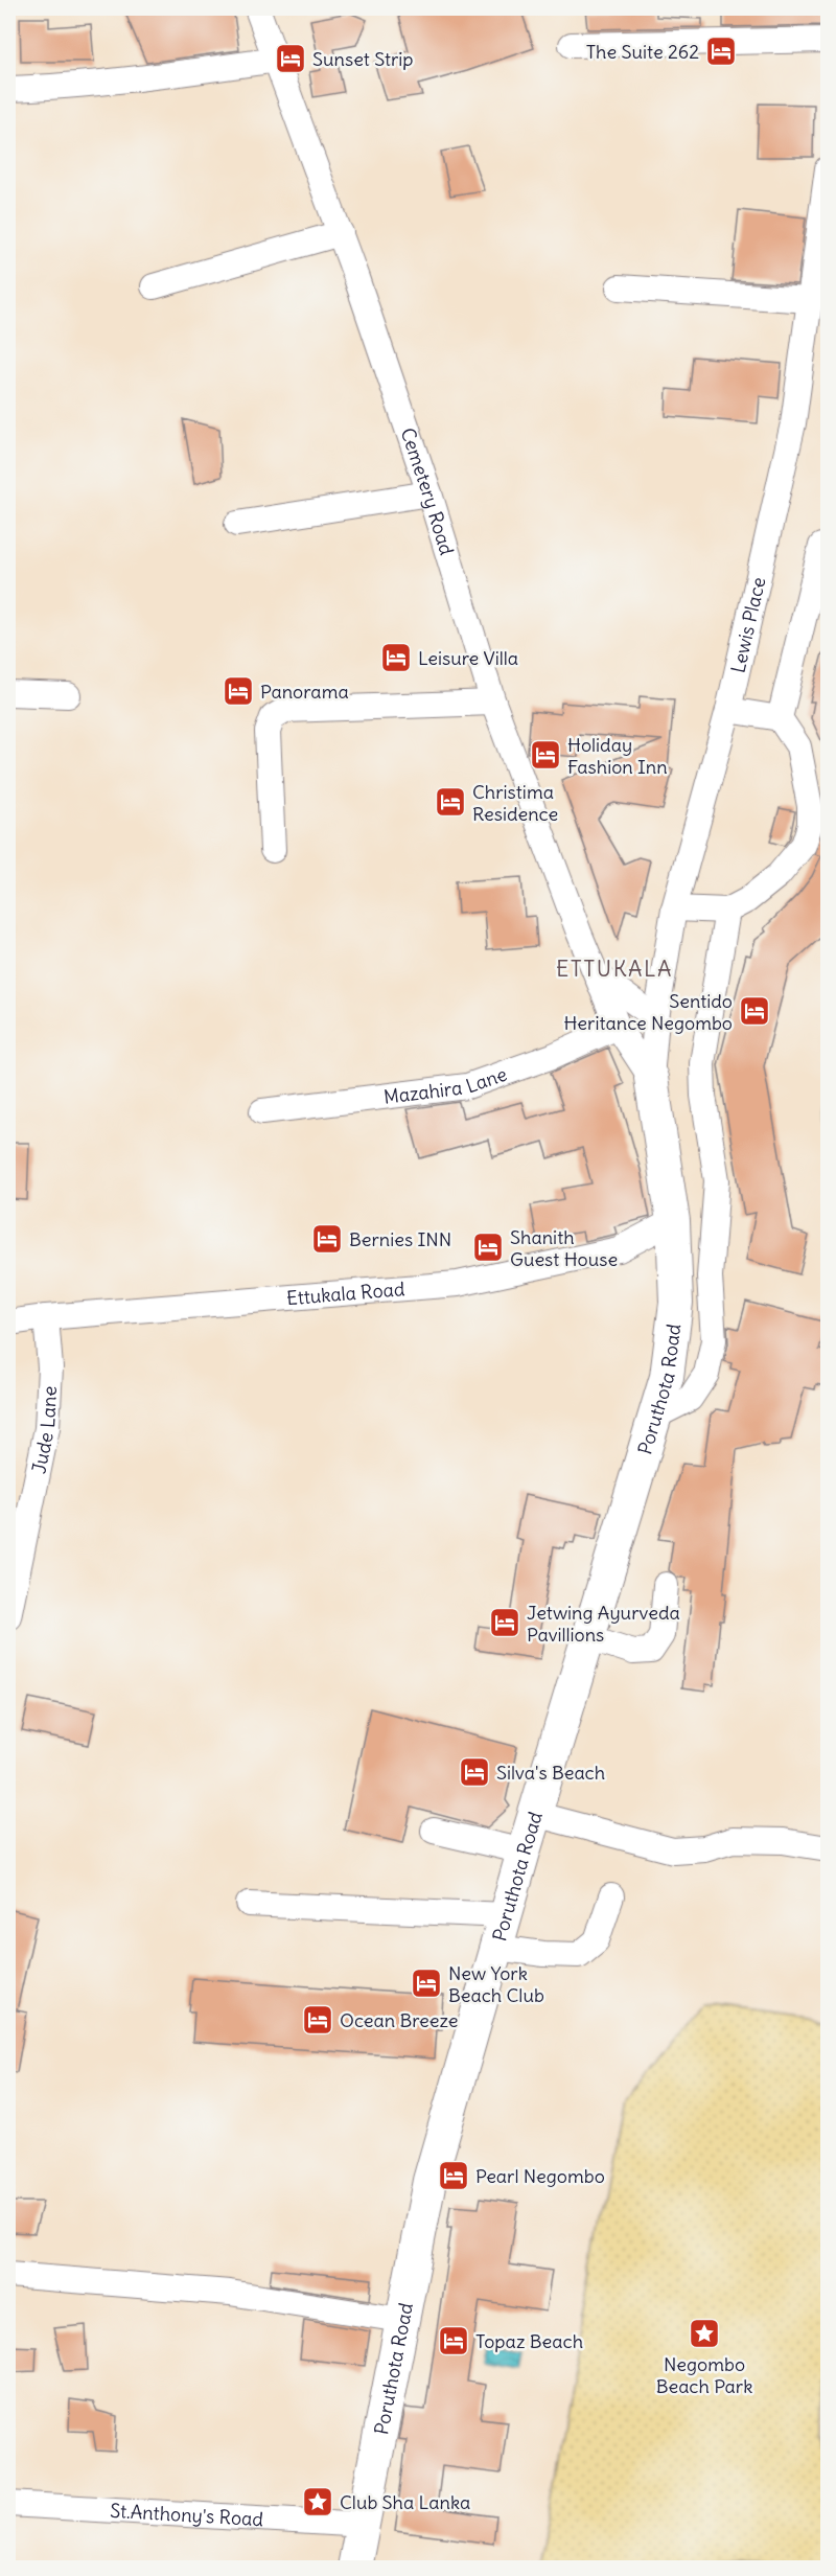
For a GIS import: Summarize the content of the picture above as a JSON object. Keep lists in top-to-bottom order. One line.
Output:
{"streets":{"main road":["Poruthota Road"],"street":["Cemetery Road","Lewis Place","Mazahira Lane","Ettukala Road","Jude Lane","St.Anthony's Road"]},"crossings":[["Cemetery Road","Lewis Place"],["Cemetery Road","Mazahira Lane"],["Cemetery Road","Poruthota Road"],["Lewis Place","Poruthota Road"],["Ettukala Road","Poruthota Road"],["Ettukala Road","Jude Lane"],["Poruthota Road","St.Anthony's Road"]],"districts":["ETTUKALA"],"places":{"hotel":["The Suite 262","Sunset Strip","Leisure Villa","Panorama","Holiday Fashion Inn","Christima Residence","Sentido Heritance Negombo","Bernies INN","Shanith Guest House","Jetwing Ayurveda Pavillions","Silva's Beach","New York Beach Club","Ocean Breeze","Pearl Negombo","Topaz Beach"],"place":["Negombo Beach Park","Club Sha Lanka"]}}
